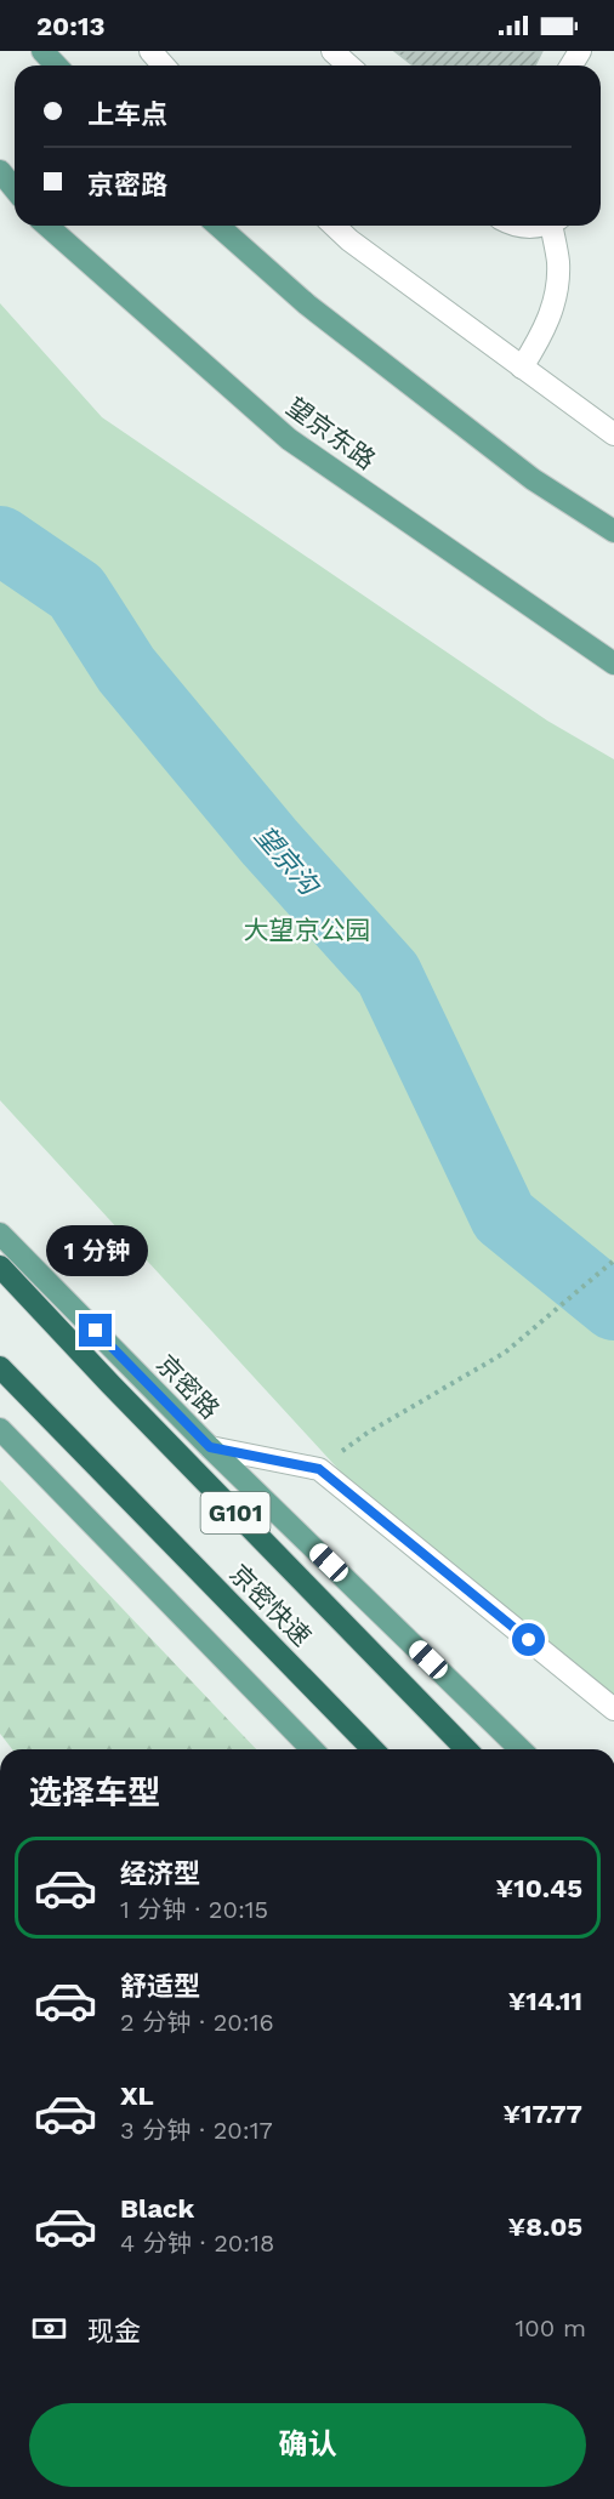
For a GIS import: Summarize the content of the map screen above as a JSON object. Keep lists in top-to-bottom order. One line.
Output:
{"streets":{"highway":["G101","京密快速"],"main road":["望京东路","京密路"]},"water":["望京沟"],"parks":["大望京公园"],"page":{"status":"20:13","banner":["上车点","京密路"],"bubble":"1 分钟","heading":"选择车型","list":[{"name":"经济型","note":"1 分钟 · 20:15","value":"¥10.45"},{"name":"舒适型","note":"2 分钟 · 20:16","value":"¥14.11"},{"name":"XL","note":"3 分钟 · 20:17","value":"¥17.77"},{"name":"Black","note":"4 分钟 · 20:18","value":"¥8.05"}],"pay":["现金","100 m"],"buttons":"确认"}}
